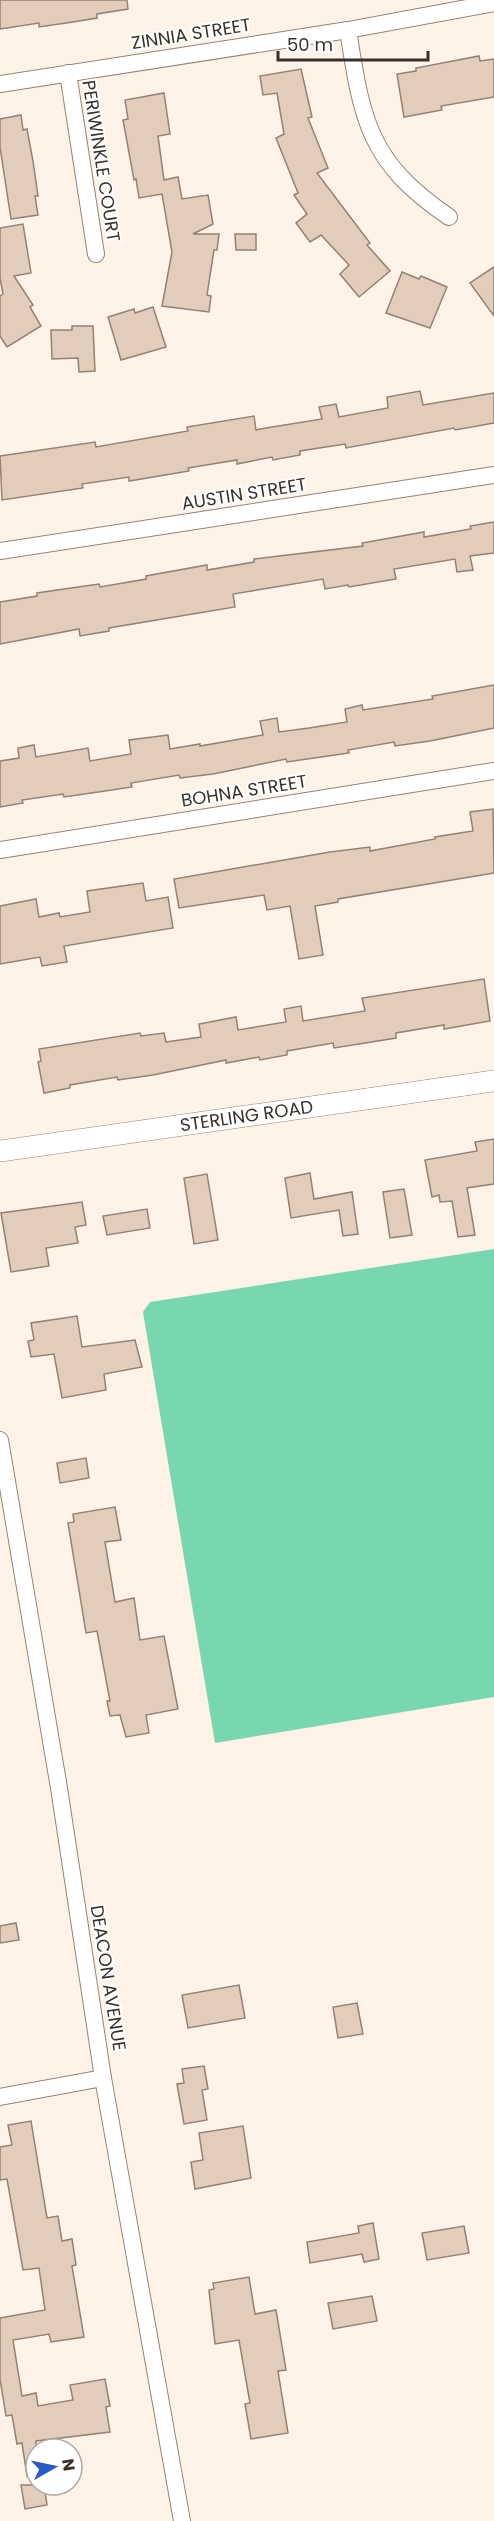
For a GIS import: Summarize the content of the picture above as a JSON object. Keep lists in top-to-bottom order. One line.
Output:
{"streets":{"street":["ZINNIA STREET","PERIWINKLE COURT","AUSTIN STREET","BOHNA STREET","STERLING ROAD","DEACON AVENUE"]},"crossings":[["ZINNIA STREET","PERIWINKLE COURT"]],"scale_bar":"50 m","north":"right"}
